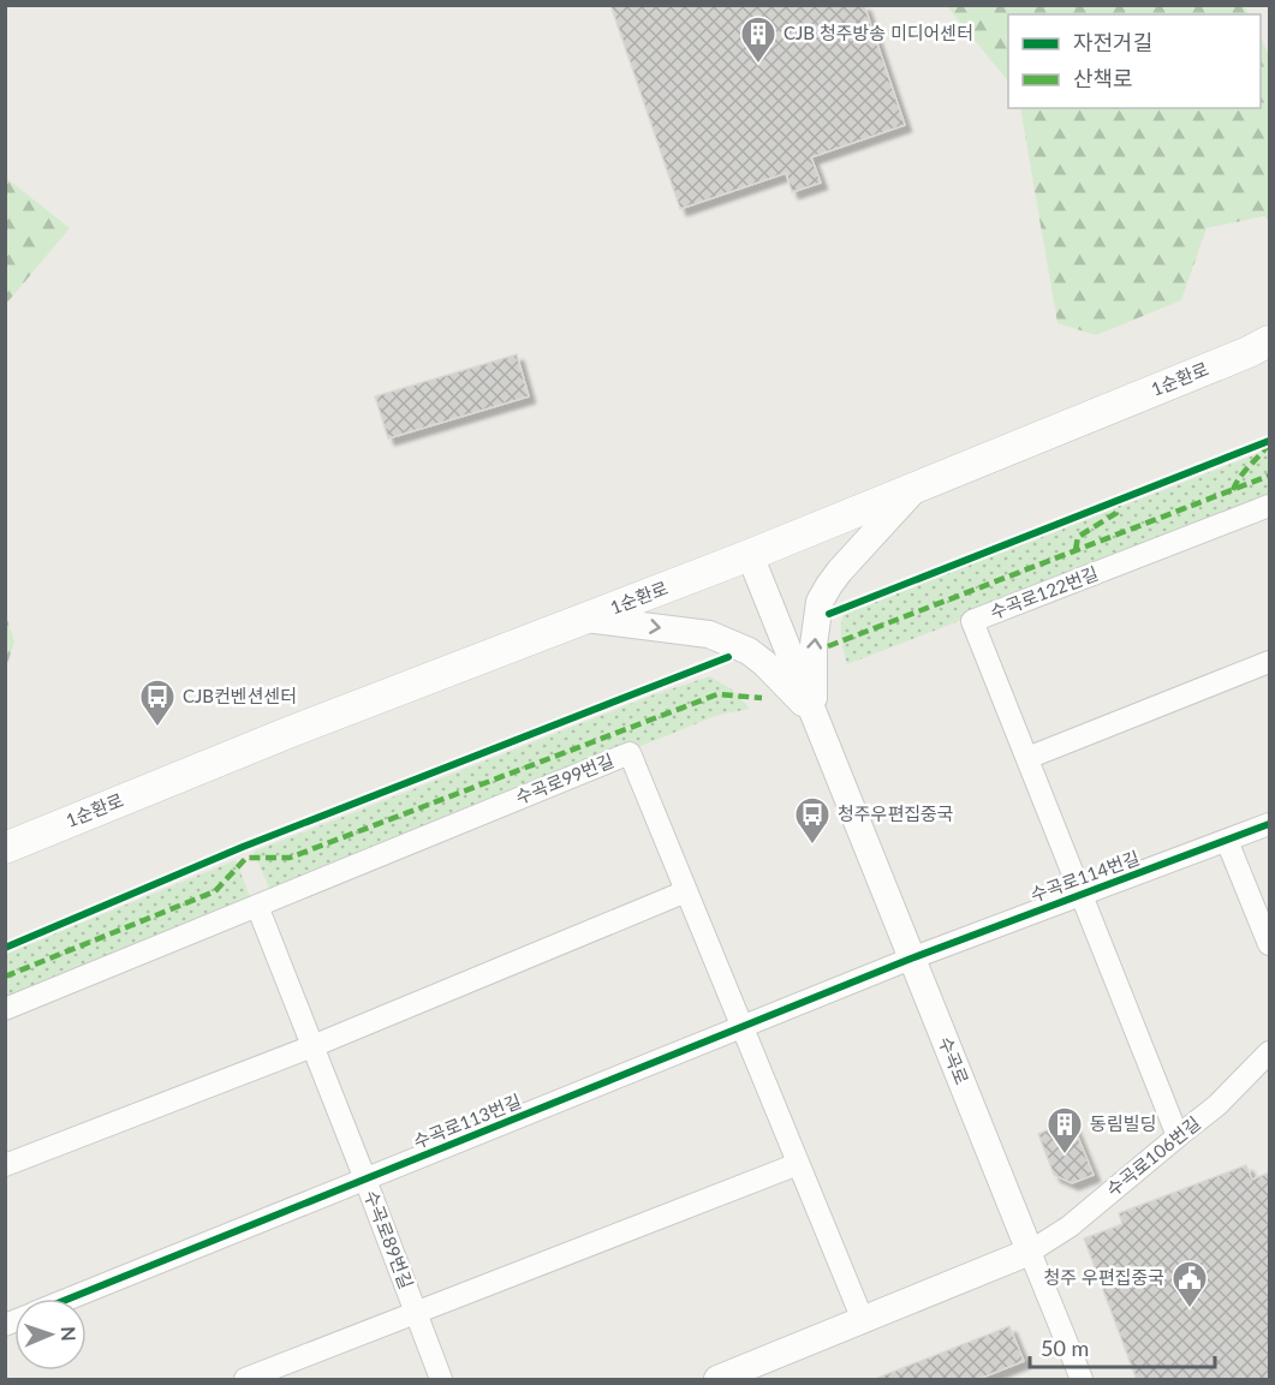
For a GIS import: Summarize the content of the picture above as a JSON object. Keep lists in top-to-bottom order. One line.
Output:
{"streets":{"main road":["1순환로"],"street":["수곡로122번길","수곡로99번길","수곡로114번길","수곡로","수곡로113번길","수곡로106번길","수곡로89번길"]},"crossings":[["1순환로","수곡로"],["수곡로122번길","수곡로114번길"],["수곡로99번길","수곡로113번길"],["수곡로99번길","수곡로89번길"],["수곡로114번길","수곡로"],["수곡로114번길","수곡로113번길"],["수곡로114번길","수곡로106번길"],["수곡로","수곡로113번길"],["수곡로","수곡로106번길"],["수곡로113번길","수곡로89번길"]],"places":{"building":["CJB 청주방송 미디어센터","동림빌딩"],"bus stop":["CJB컨벤션센터","청주우편집중국"],"public building":["청주 우편집중국"]},"legend":["자전거길","산책로"],"scale_bar":"50 m","north":"right"}
